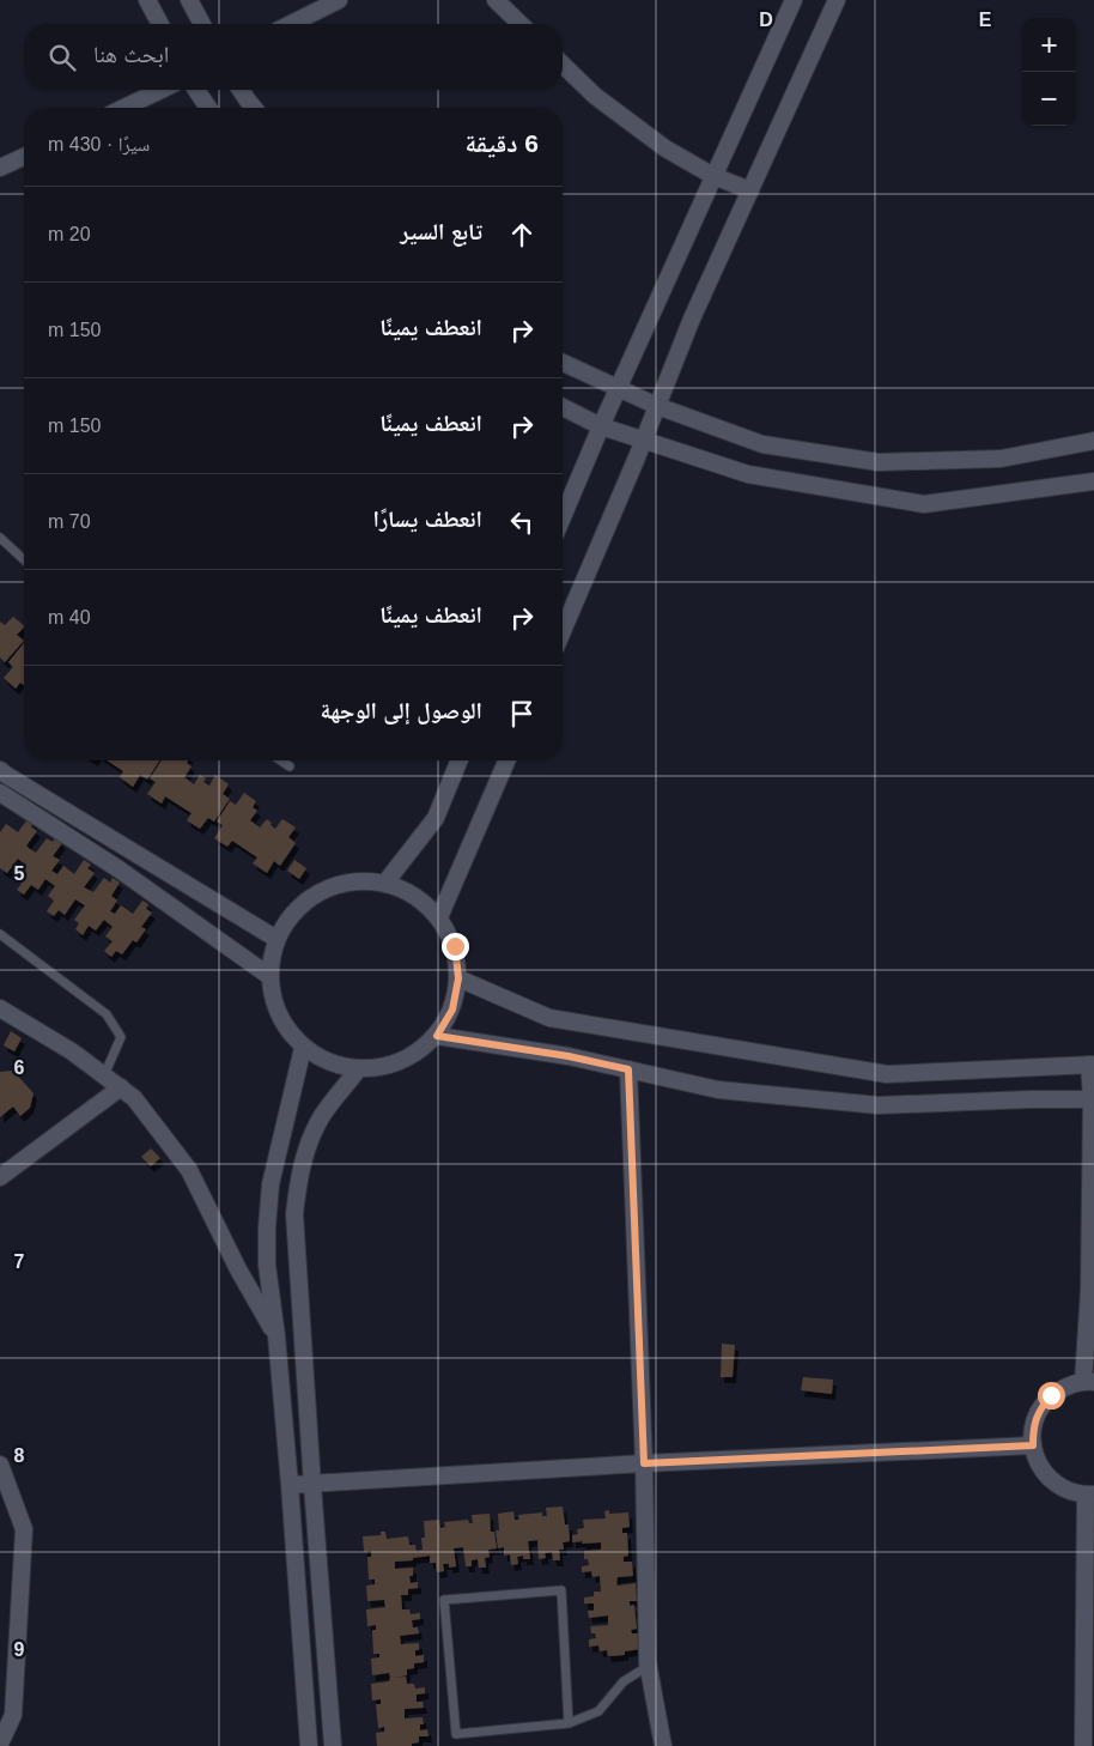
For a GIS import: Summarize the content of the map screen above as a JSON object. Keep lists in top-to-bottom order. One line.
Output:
{"page":{"map_buttons":["+","−"],"search":"ابحث هنا","heading":["6 دقيقة","سيرًا · 430 m"],"list":[["تابع السير","20 m"],["انعطف يمينًا","150 m"],["انعطف يمينًا","150 m"],["انعطف يسارًا","70 m"],["انعطف يمينًا","40 m"],"الوصول إلى الوجهة"]},"grid":{"columns":["D","E"],"rows":["5","6","7","8","9"]}}
